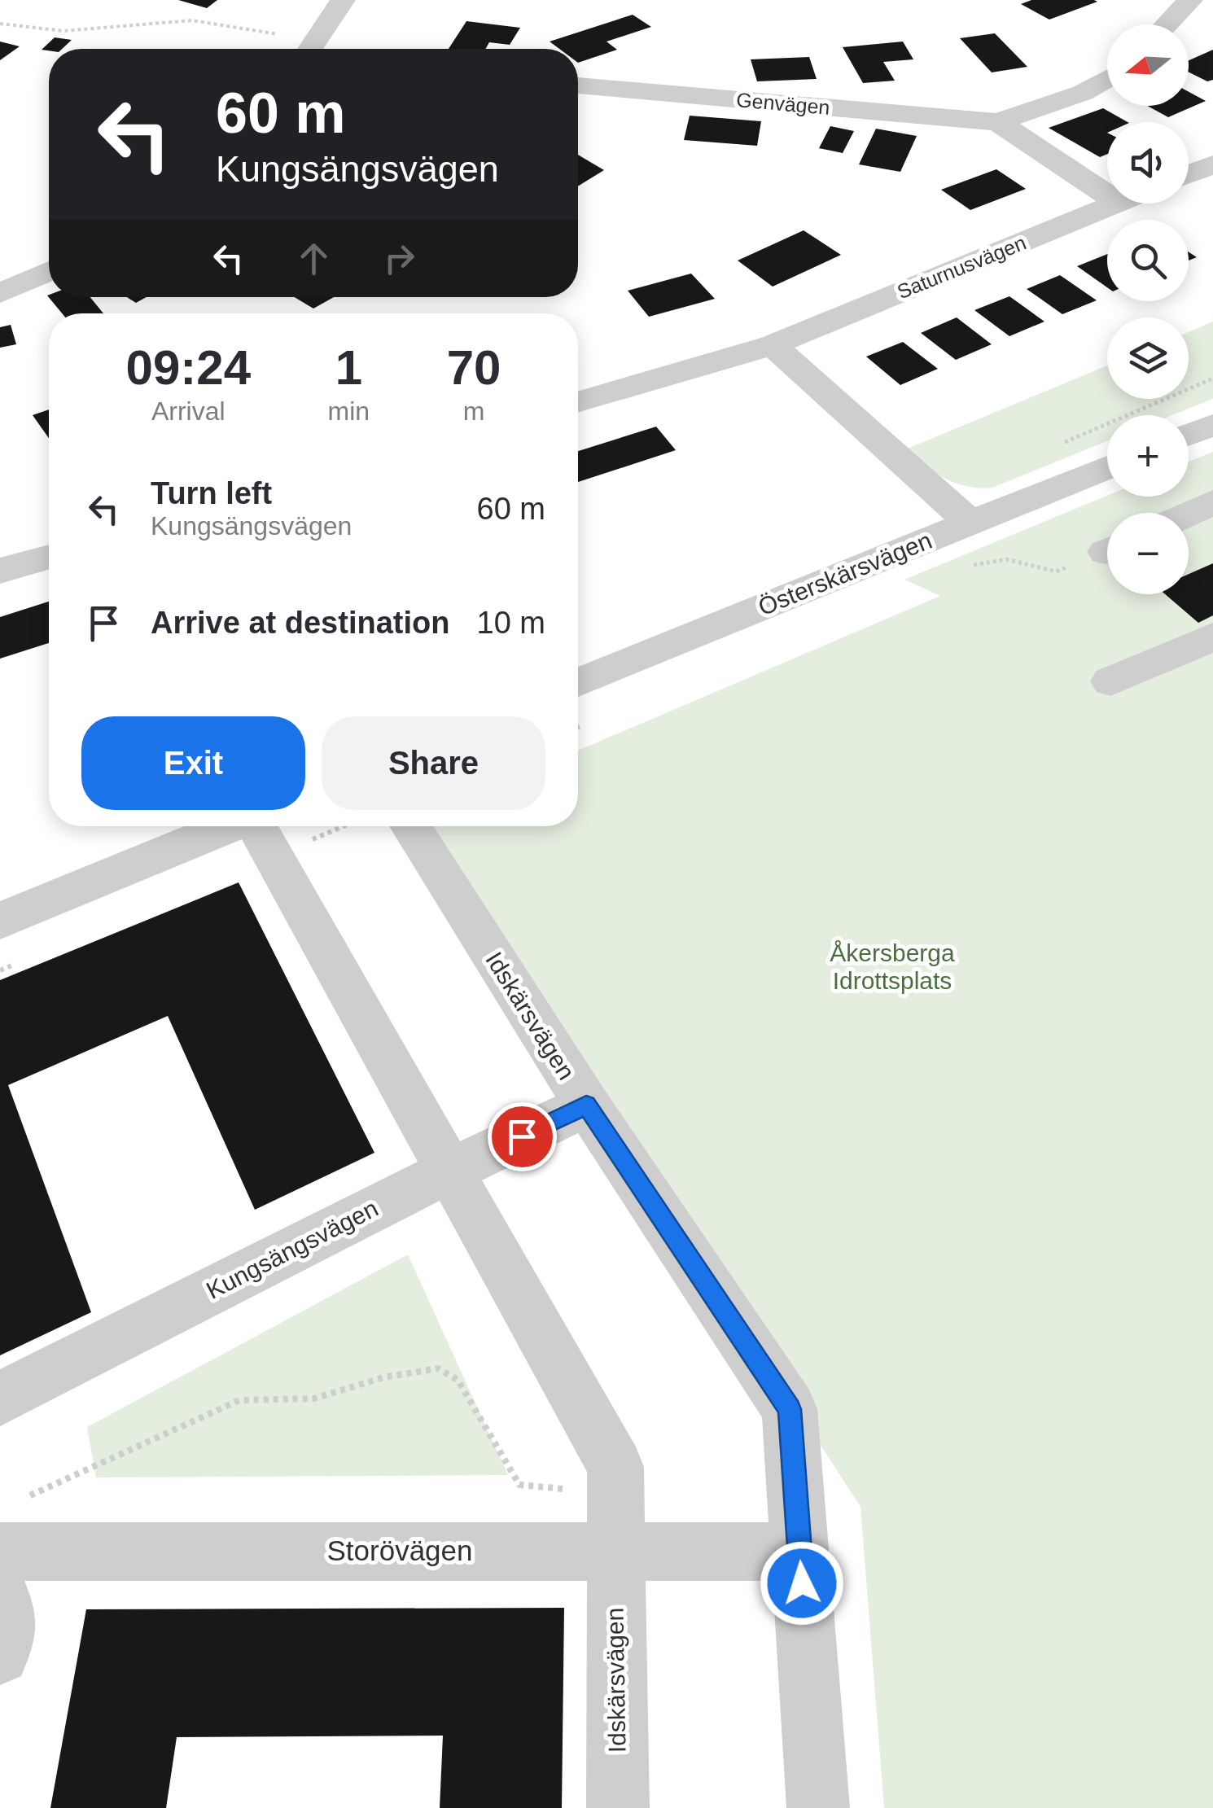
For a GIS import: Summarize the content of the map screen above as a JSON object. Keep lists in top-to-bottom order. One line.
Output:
{"streets":{"street":["Genvägen","Saturnusvägen","Österskärsvägen","Idskärsvägen","Kungsängsvägen","Storövägen"]},"crossings":[["Idskärsvägen","Kungsängsvägen"],["Idskärsvägen","Storövägen"]],"parks":["Åkersberga Idrottsplats"],"north":"left","page":{"map_buttons":["+","−"],"turn":["60 m","Kungsängsvägen"],"eta":["09:24","Arrival","1","min","70","m"],"list":[{"name":"Turn left","note":"Kungsängsvägen","value":"60 m"},{"name":"Arrive at destination","value":"10 m"}],"buttons":["Exit","Share"]}}
